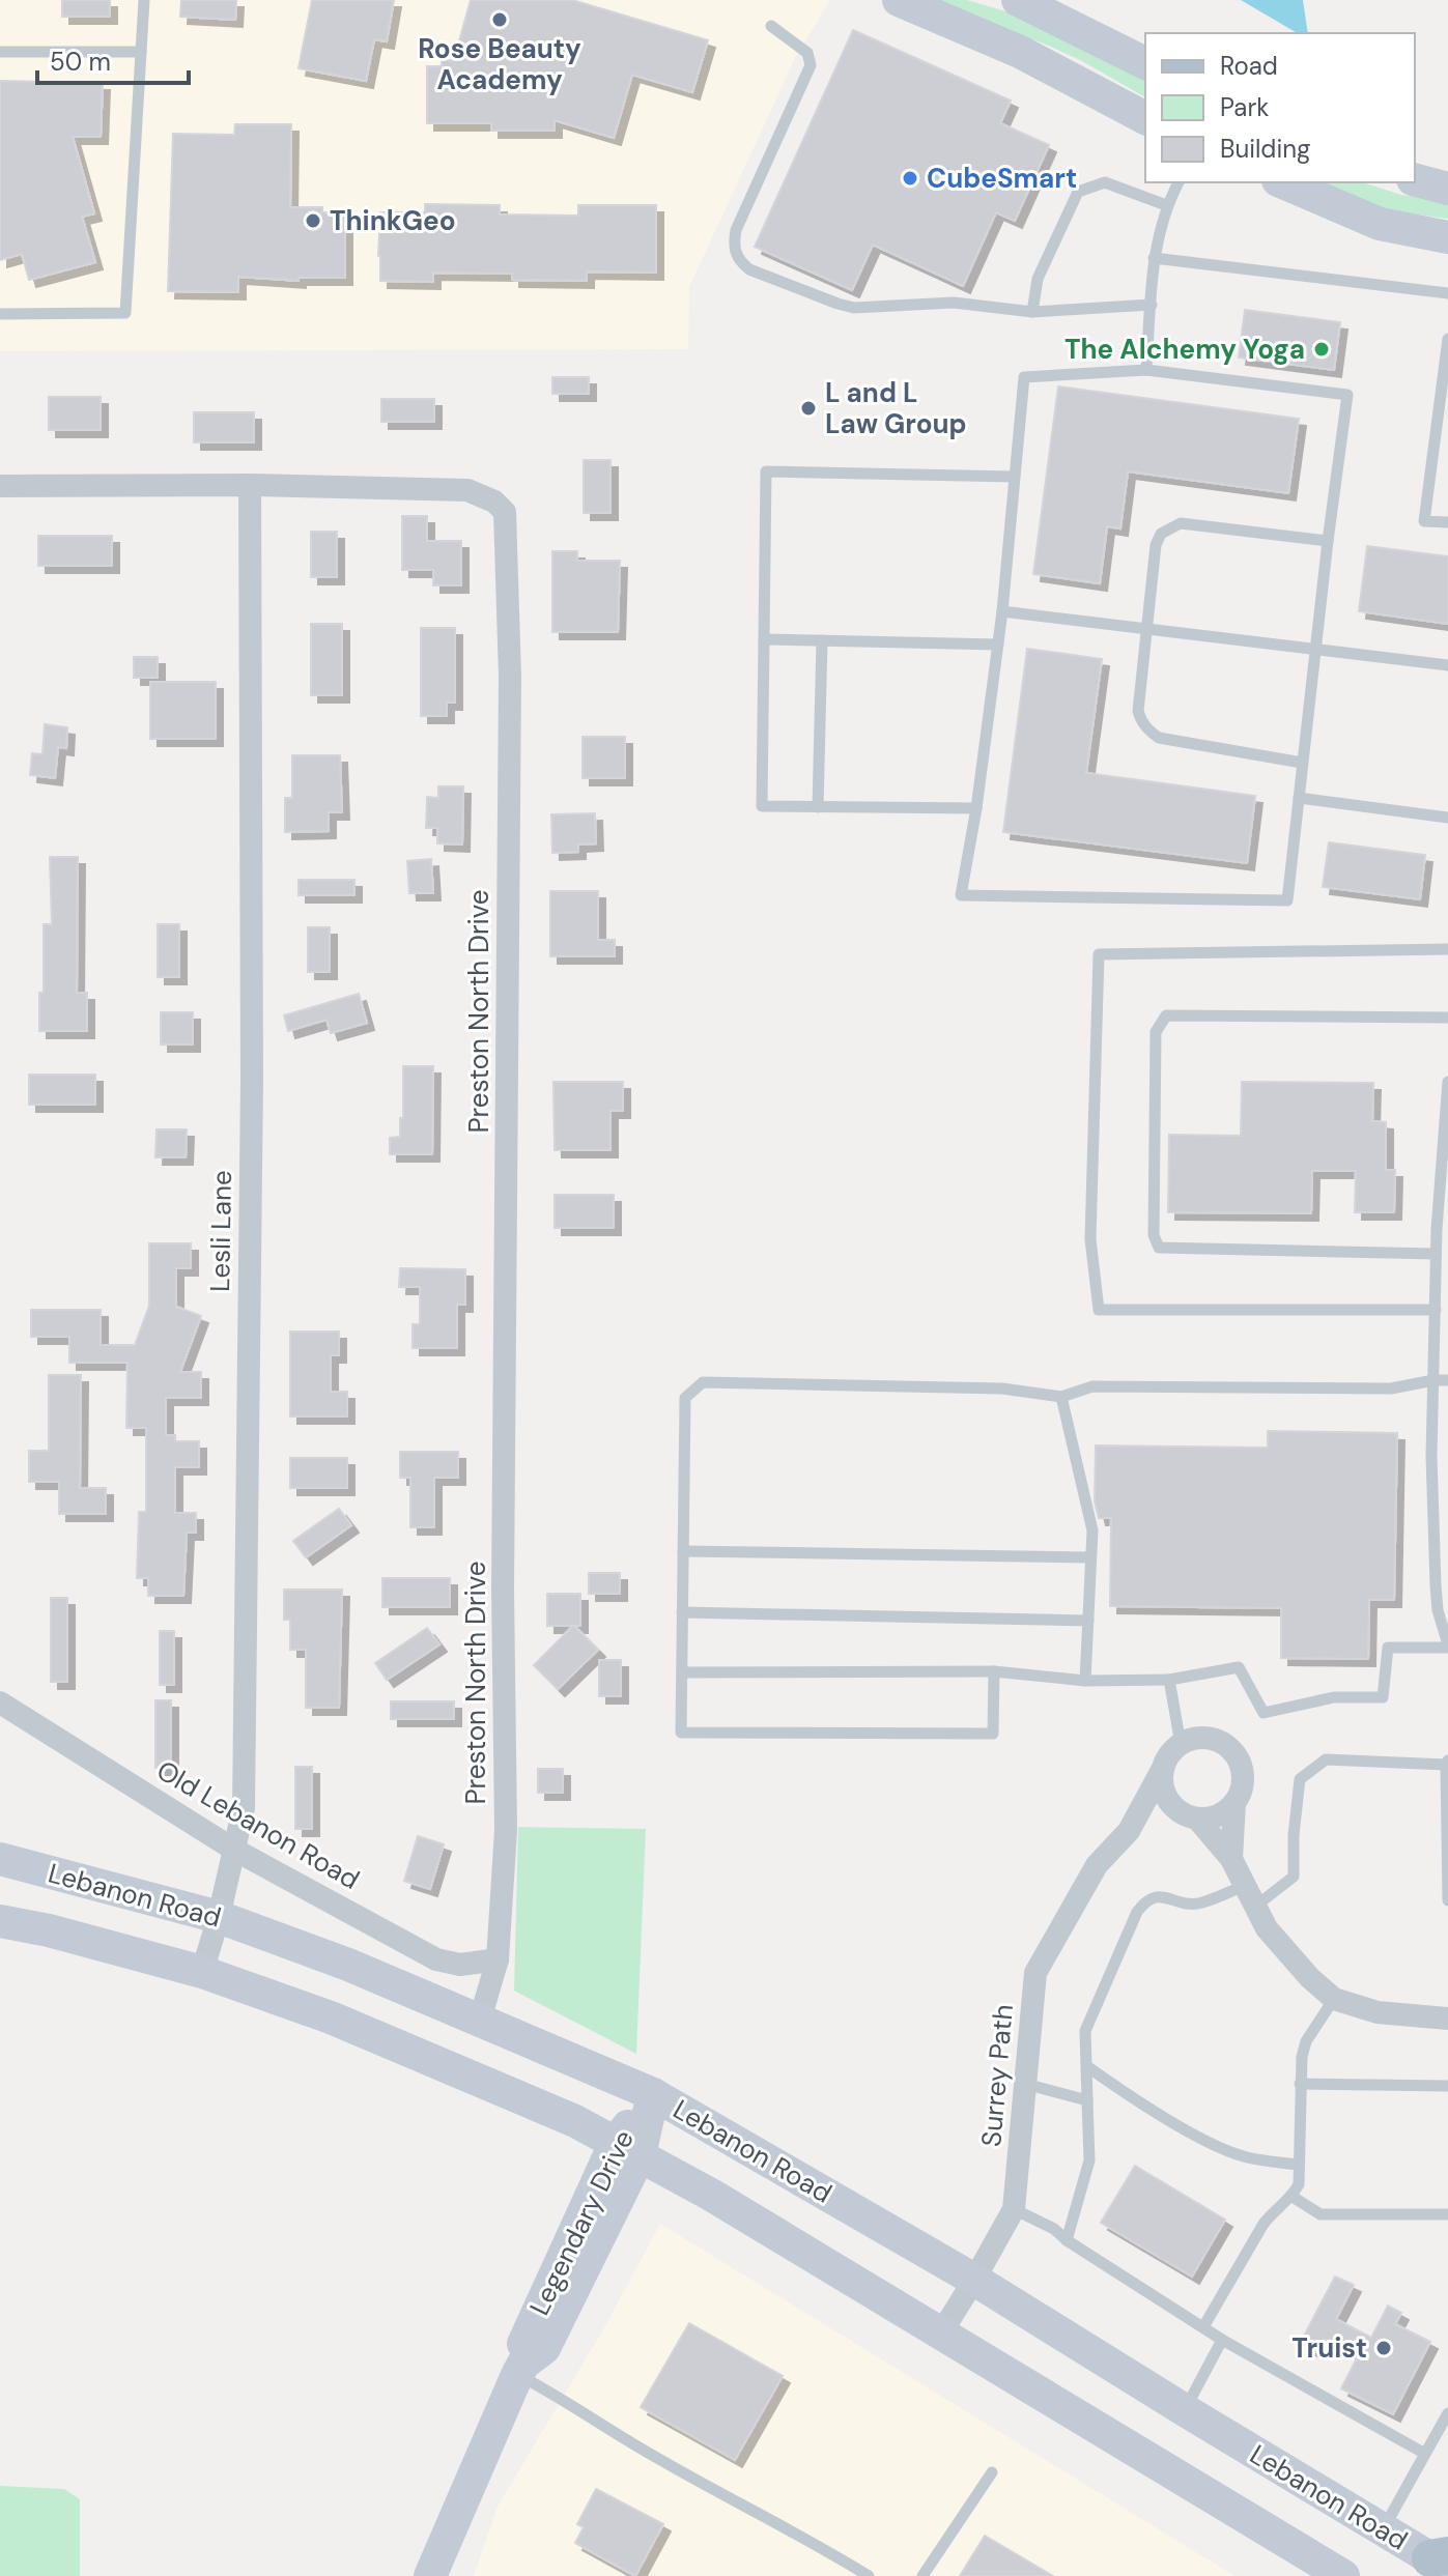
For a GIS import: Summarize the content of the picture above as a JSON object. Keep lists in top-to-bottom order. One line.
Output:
{"streets":{"main road":["Lebanon Road","Legendary Drive"],"street":["Preston North Drive","Lesli Lane","Old Lebanon Road","Surrey Path"]},"crossings":[["Preston North Drive","Lesli Lane"],["Preston North Drive","Old Lebanon Road"],["Preston North Drive","Lebanon Road"],["Lesli Lane","Old Lebanon Road"],["Lesli Lane","Lebanon Road"],["Lebanon Road","Surrey Path"],["Lebanon Road","Legendary Drive"]],"places":["Rose Beauty Academy","CubeSmart","ThinkGeo","The Alchemy Yoga","L and L Law Group","Truist"],"legend":["Road","Park","Building"],"scale_bar":"50 m"}
